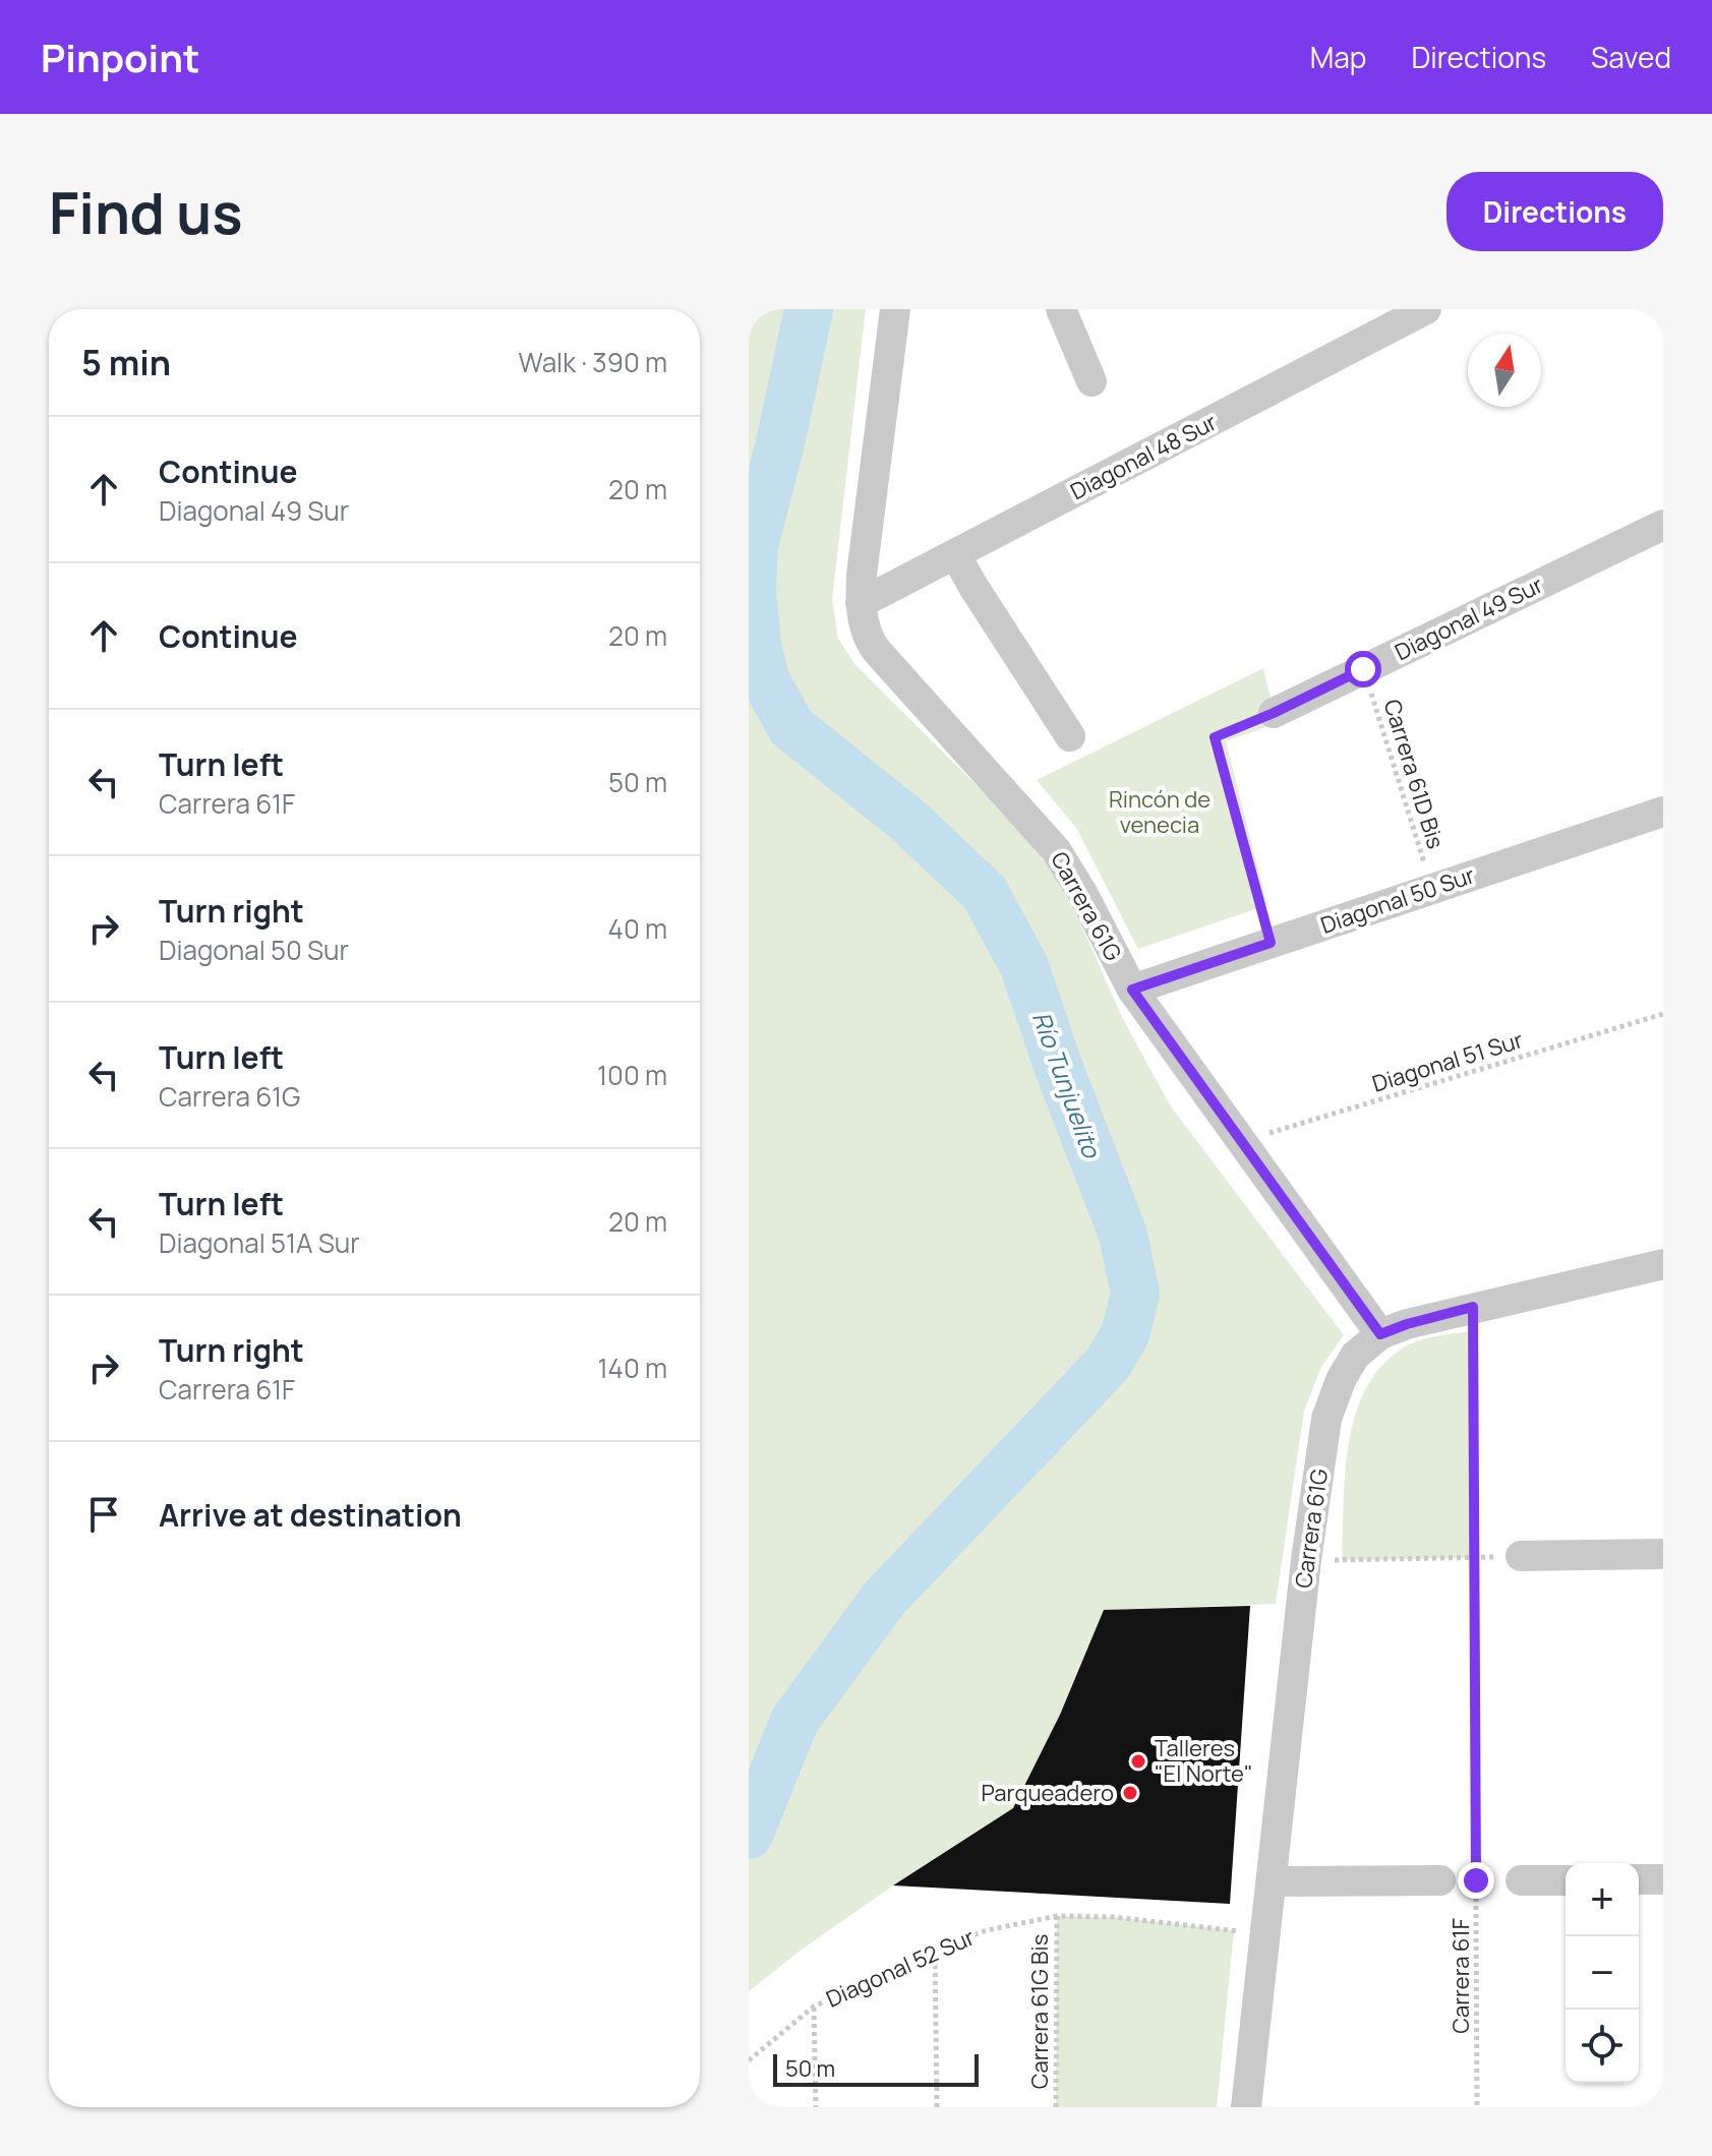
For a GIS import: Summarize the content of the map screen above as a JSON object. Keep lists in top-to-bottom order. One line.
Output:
{"streets":{"street":["Diagonal 48 Sur","Diagonal 49 Sur","Diagonal 50 Sur","Carrera 61G"],"path":["Carrera 61D Bis","Diagonal 51 Sur","Diagonal 52 Sur","Carrera 61F","Carrera 61G Bis"]},"crossings":[["Diagonal 48 Sur","Carrera 61G"],["Diagonal 49 Sur","Carrera 61D Bis"],["Carrera 61D Bis","Diagonal 50 Sur"],["Diagonal 50 Sur","Carrera 61G"],["Carrera 61G","Diagonal 51 Sur"],["Carrera 61G","Diagonal 52 Sur"],["Diagonal 52 Sur","Carrera 61G Bis"]],"water":["Río Tunjuelito"],"parks":["Rincón de venecia"],"places":["Talleres \"El Norte\"","Parqueadero"],"scale_bar":"50 m","north":"top","page":{"header":"Pinpoint","nav":["Map","Directions","Saved"],"buttons":"Directions","title":"Find us","heading":["5 min","Walk · 390 m"],"list":[["Continue","Diagonal 49 Sur","20 m"],["Continue","20 m"],["Turn left","Carrera 61F","50 m"],["Turn right","Diagonal 50 Sur","40 m"],["Turn left","Carrera 61G","100 m"],["Turn left","Diagonal 51A Sur","20 m"],["Turn right","Carrera 61F","140 m"],"Arrive at destination"],"map_buttons":["+","−"],"scale":"50 m"}}
